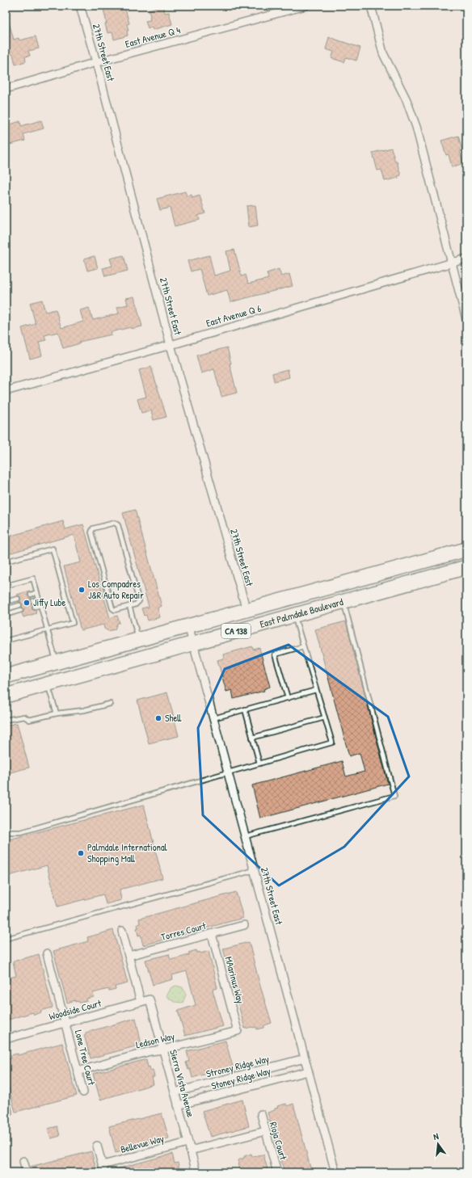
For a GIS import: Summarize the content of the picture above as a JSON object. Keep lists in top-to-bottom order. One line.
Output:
{"streets":{"highway":["East Palmdale Boulevard","CA 138"],"street":["East Avenue Q 4","27th Street East","East Avenue Q 6","Torres Court","MAarinus Way","Woodside Court","Ledson Way","Lone Tree Court","Stroney Ridge Way","Stoney Ridge Way","Sierra Vista Avenue","Rioja Court","Bellevue Way"]},"crossings":[["East Avenue Q 4","27th Street East"],["27th Street East","East Avenue Q 6"],["27th Street East","East Palmdale Boulevard"],["27th Street East","Stroney Ridge Way"],["27th Street East","Stoney Ridge Way"],["Torres Court","MAarinus Way"],["MAarinus Way","Ledson Way"],["Woodside Court","Lone Tree Court"],["Woodside Court","Sierra Vista Avenue"],["Ledson Way","Lone Tree Court"],["Ledson Way","Sierra Vista Avenue"],["Stroney Ridge Way","Sierra Vista Avenue"],["Stoney Ridge Way","Sierra Vista Avenue"],["Sierra Vista Avenue","Bellevue Way"]],"places":["Los Compadres J&R Auto Repair","Jiffy Lube","Shell","Palmdale International Shopping Mall"],"north":"top"}
